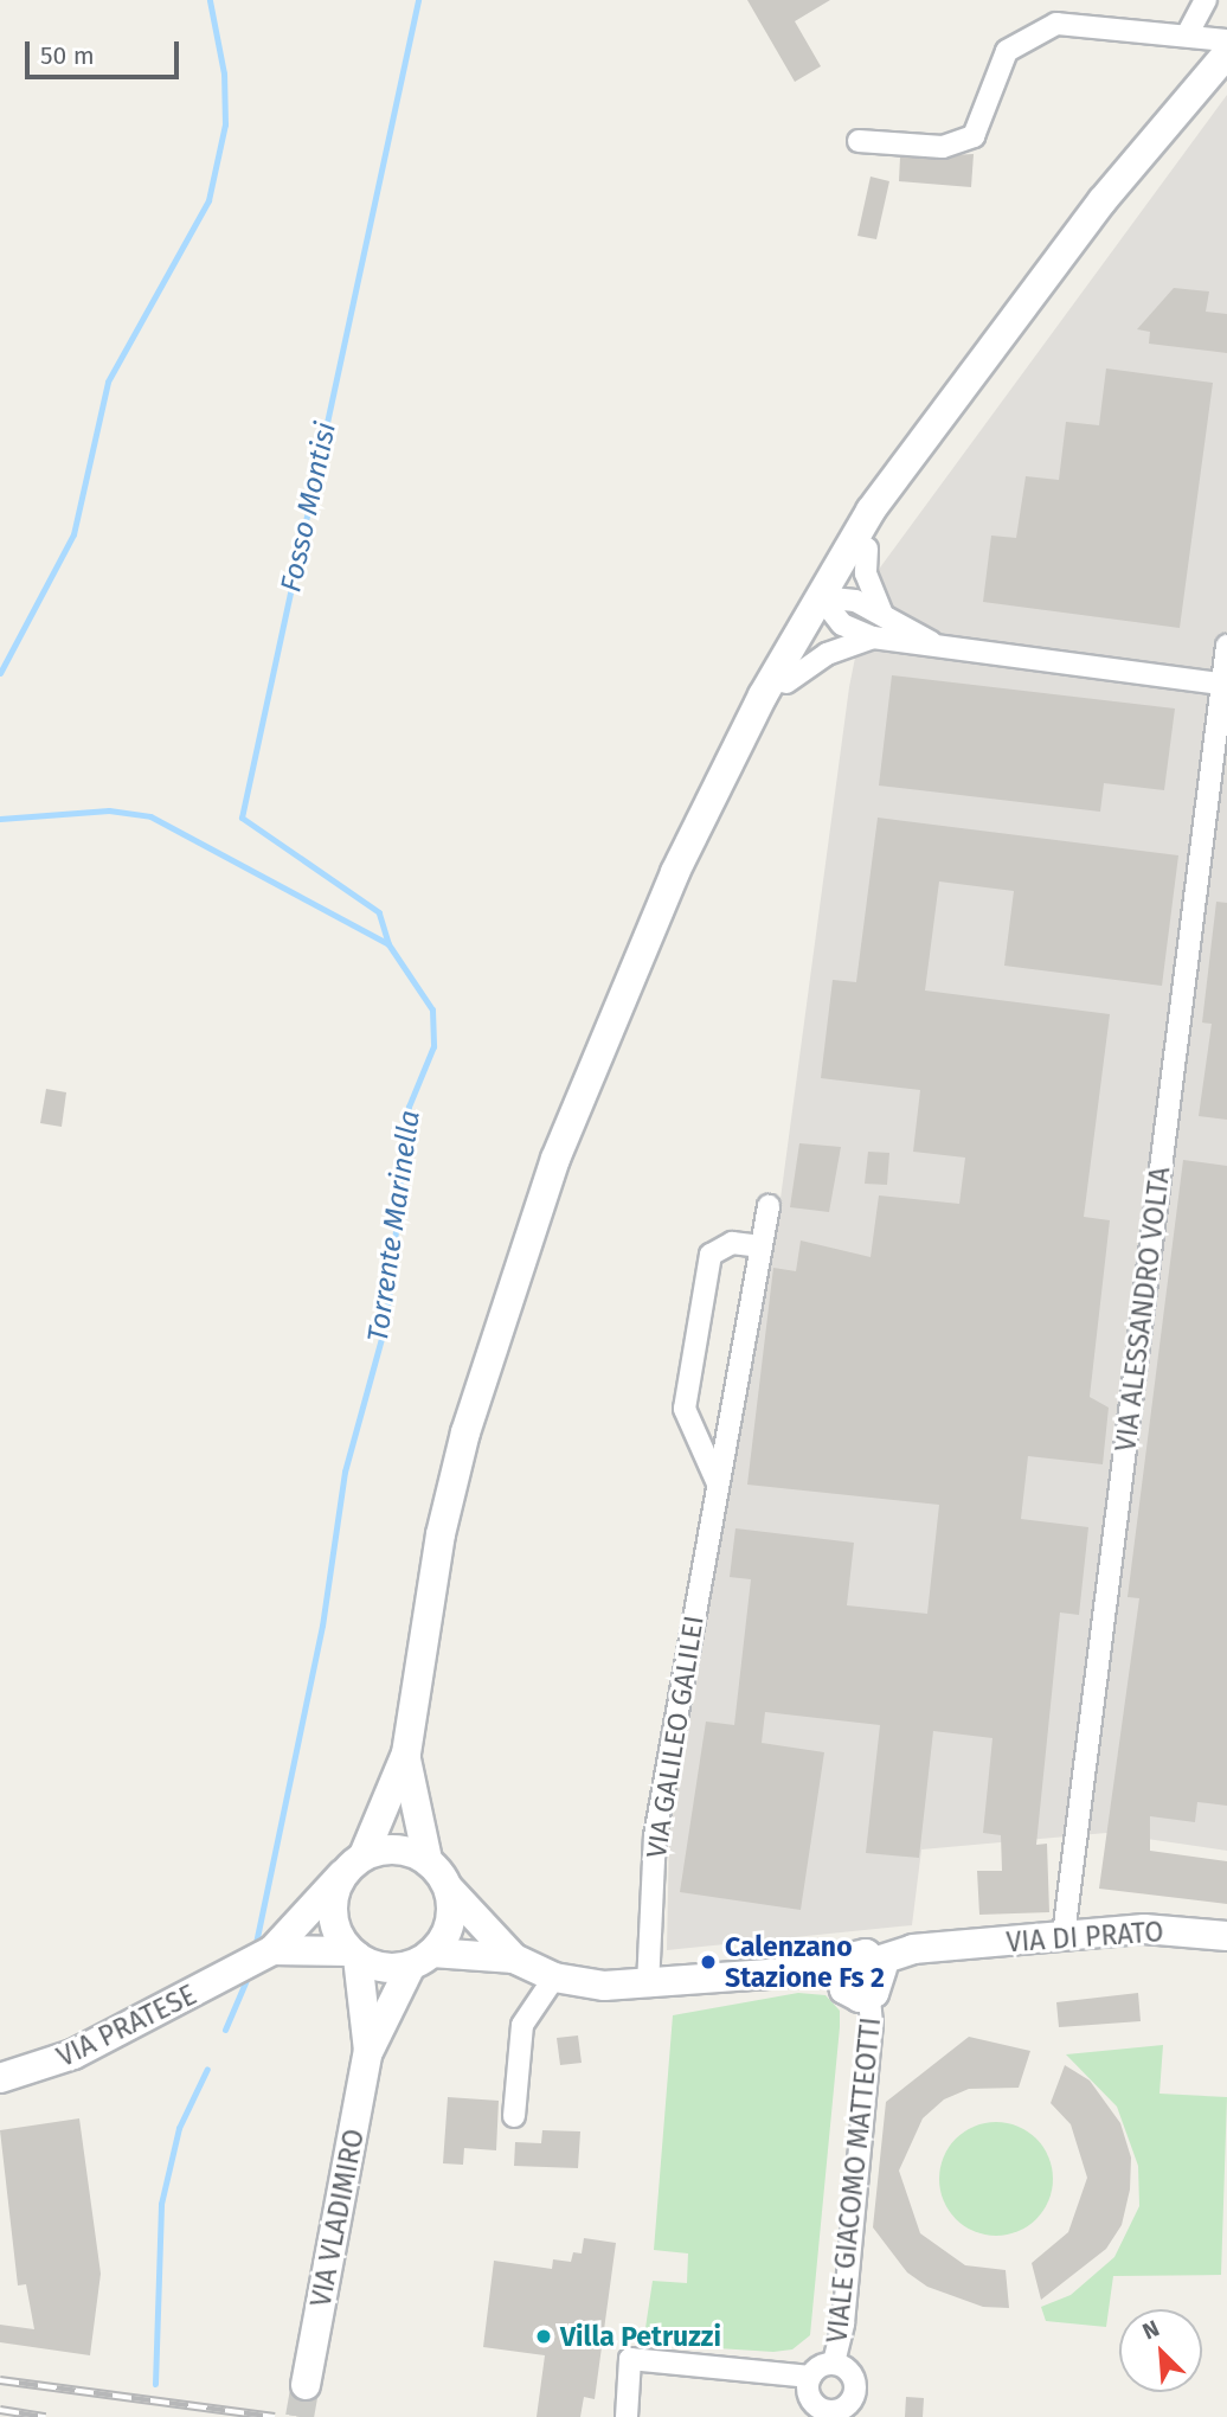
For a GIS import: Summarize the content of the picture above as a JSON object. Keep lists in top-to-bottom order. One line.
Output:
{"streets":{"main road":["VIA DI PRATO","VIA PRATESE","VIA VLADIMIRO"],"street":["VIA ALESSANDRO VOLTA","VIA GALILEO GALILEI","VIALE GIACOMO MATTEOTTI"]},"crossings":[["VIA ALESSANDRO VOLTA","VIA DI PRATO"],["VIA GALILEO GALILEI","VIA DI PRATO"],["VIA DI PRATO","VIA PRATESE"],["VIA DI PRATO","VIALE GIACOMO MATTEOTTI"],["VIA DI PRATO","VIA VLADIMIRO"]],"water":["Fosso Montisi","Torrente Marinella"],"places":["Calenzano Stazione Fs 2","Villa Petruzzi"],"scale_bar":"50 m","north":"top left"}
